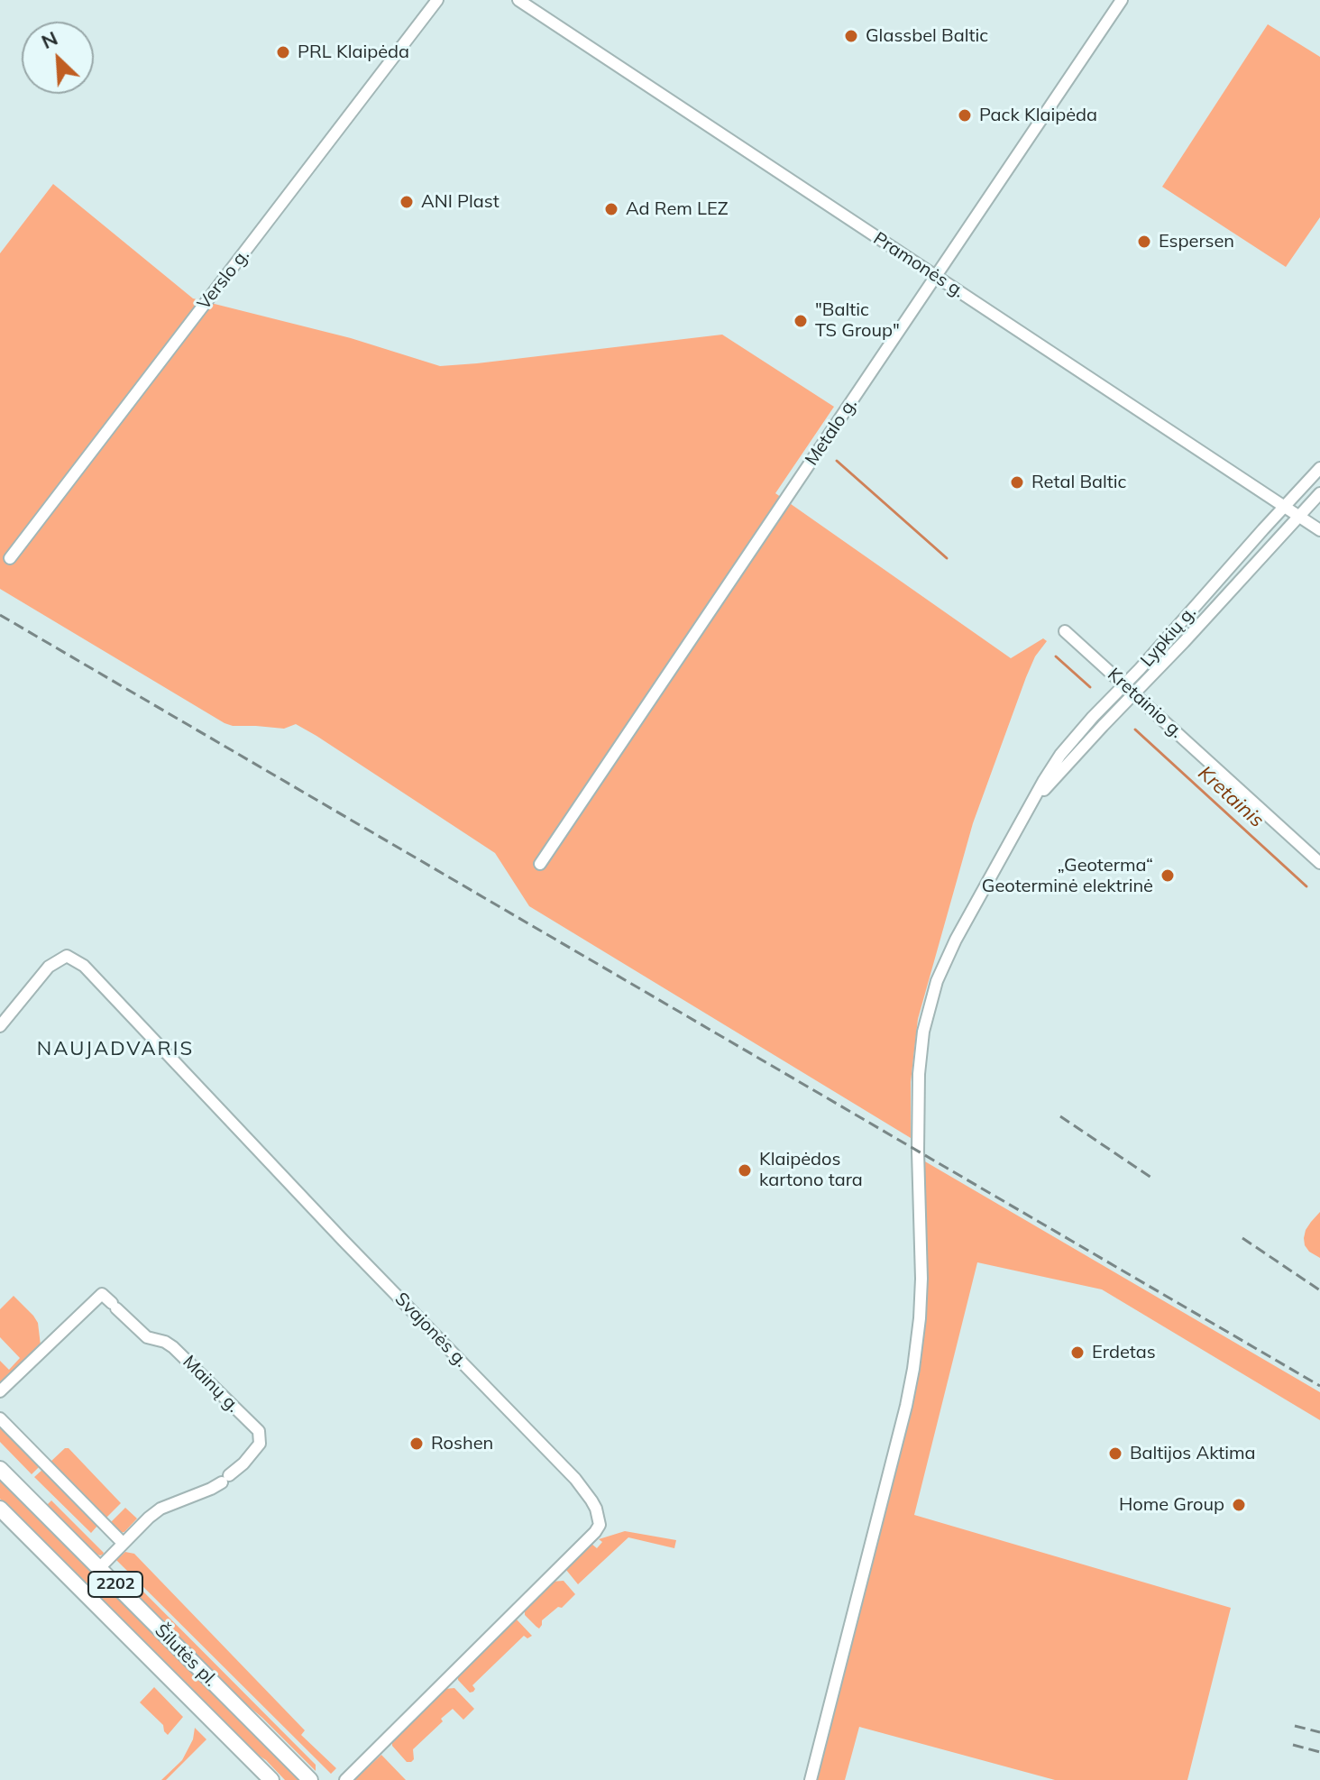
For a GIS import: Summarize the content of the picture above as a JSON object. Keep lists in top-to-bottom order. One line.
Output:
{"streets":{"main road":["2202","Šilutės pl."],"street":["Pramonės g.","Verslo g.","Metalo g.","Lypkių g.","Kretainio g.","Svajonės g.","Mainų g."]},"crossings":[["Pramonės g.","Metalo g."],["Pramonės g.","Lypkių g."],["Lypkių g.","Kretainio g."],["Mainų g.","Šilutės pl."]],"districts":["NAUJADVARIS"],"water":["Kretainis"],"places":["Glassbel Baltic","PRL Klaipėda","Pack Klaipėda","ANI Plast","Ad Rem LEZ","Espersen","\"Baltic TS Group\"","Retal Baltic","„Geoterma“ Geoterminė elektrinė","Klaipėdos kartono tara","Erdetas","Roshen","Baltijos Aktima","Home Group"],"north":"top left"}
